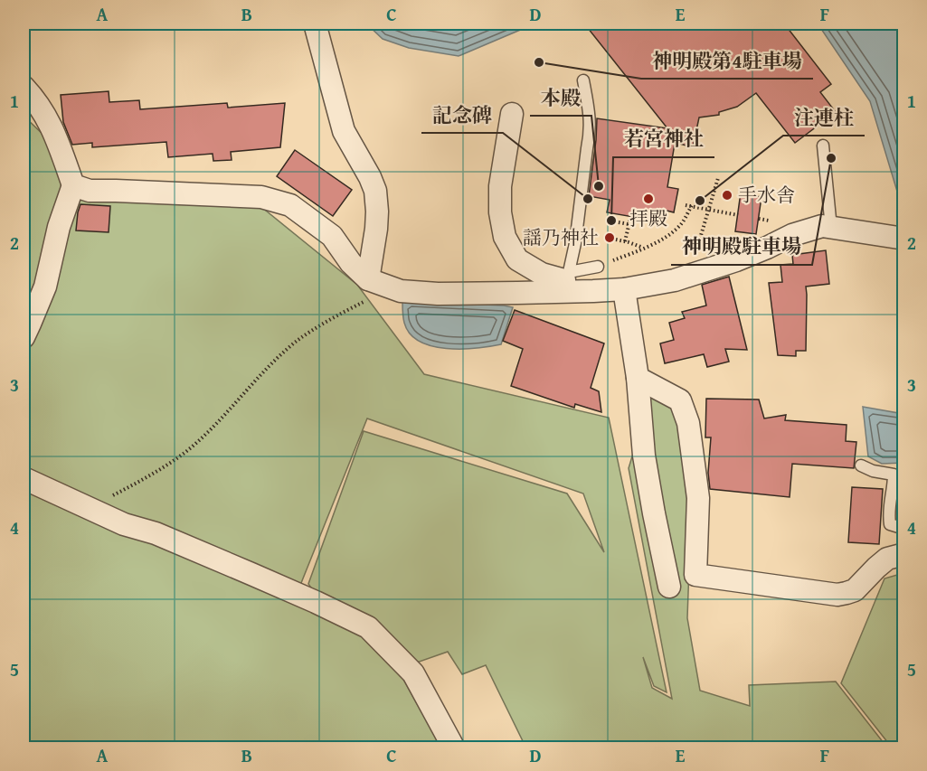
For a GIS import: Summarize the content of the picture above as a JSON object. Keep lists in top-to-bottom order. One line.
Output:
{"places":["神明殿第4駐車場","神明殿駐車場","本殿","手水舎","記念碑","拝殿","注連柱","若宮神社","謡乃神社"],"grid":{"columns":["A","B","C","D","E","F"],"rows":["1","2","3","4","5"]}}
